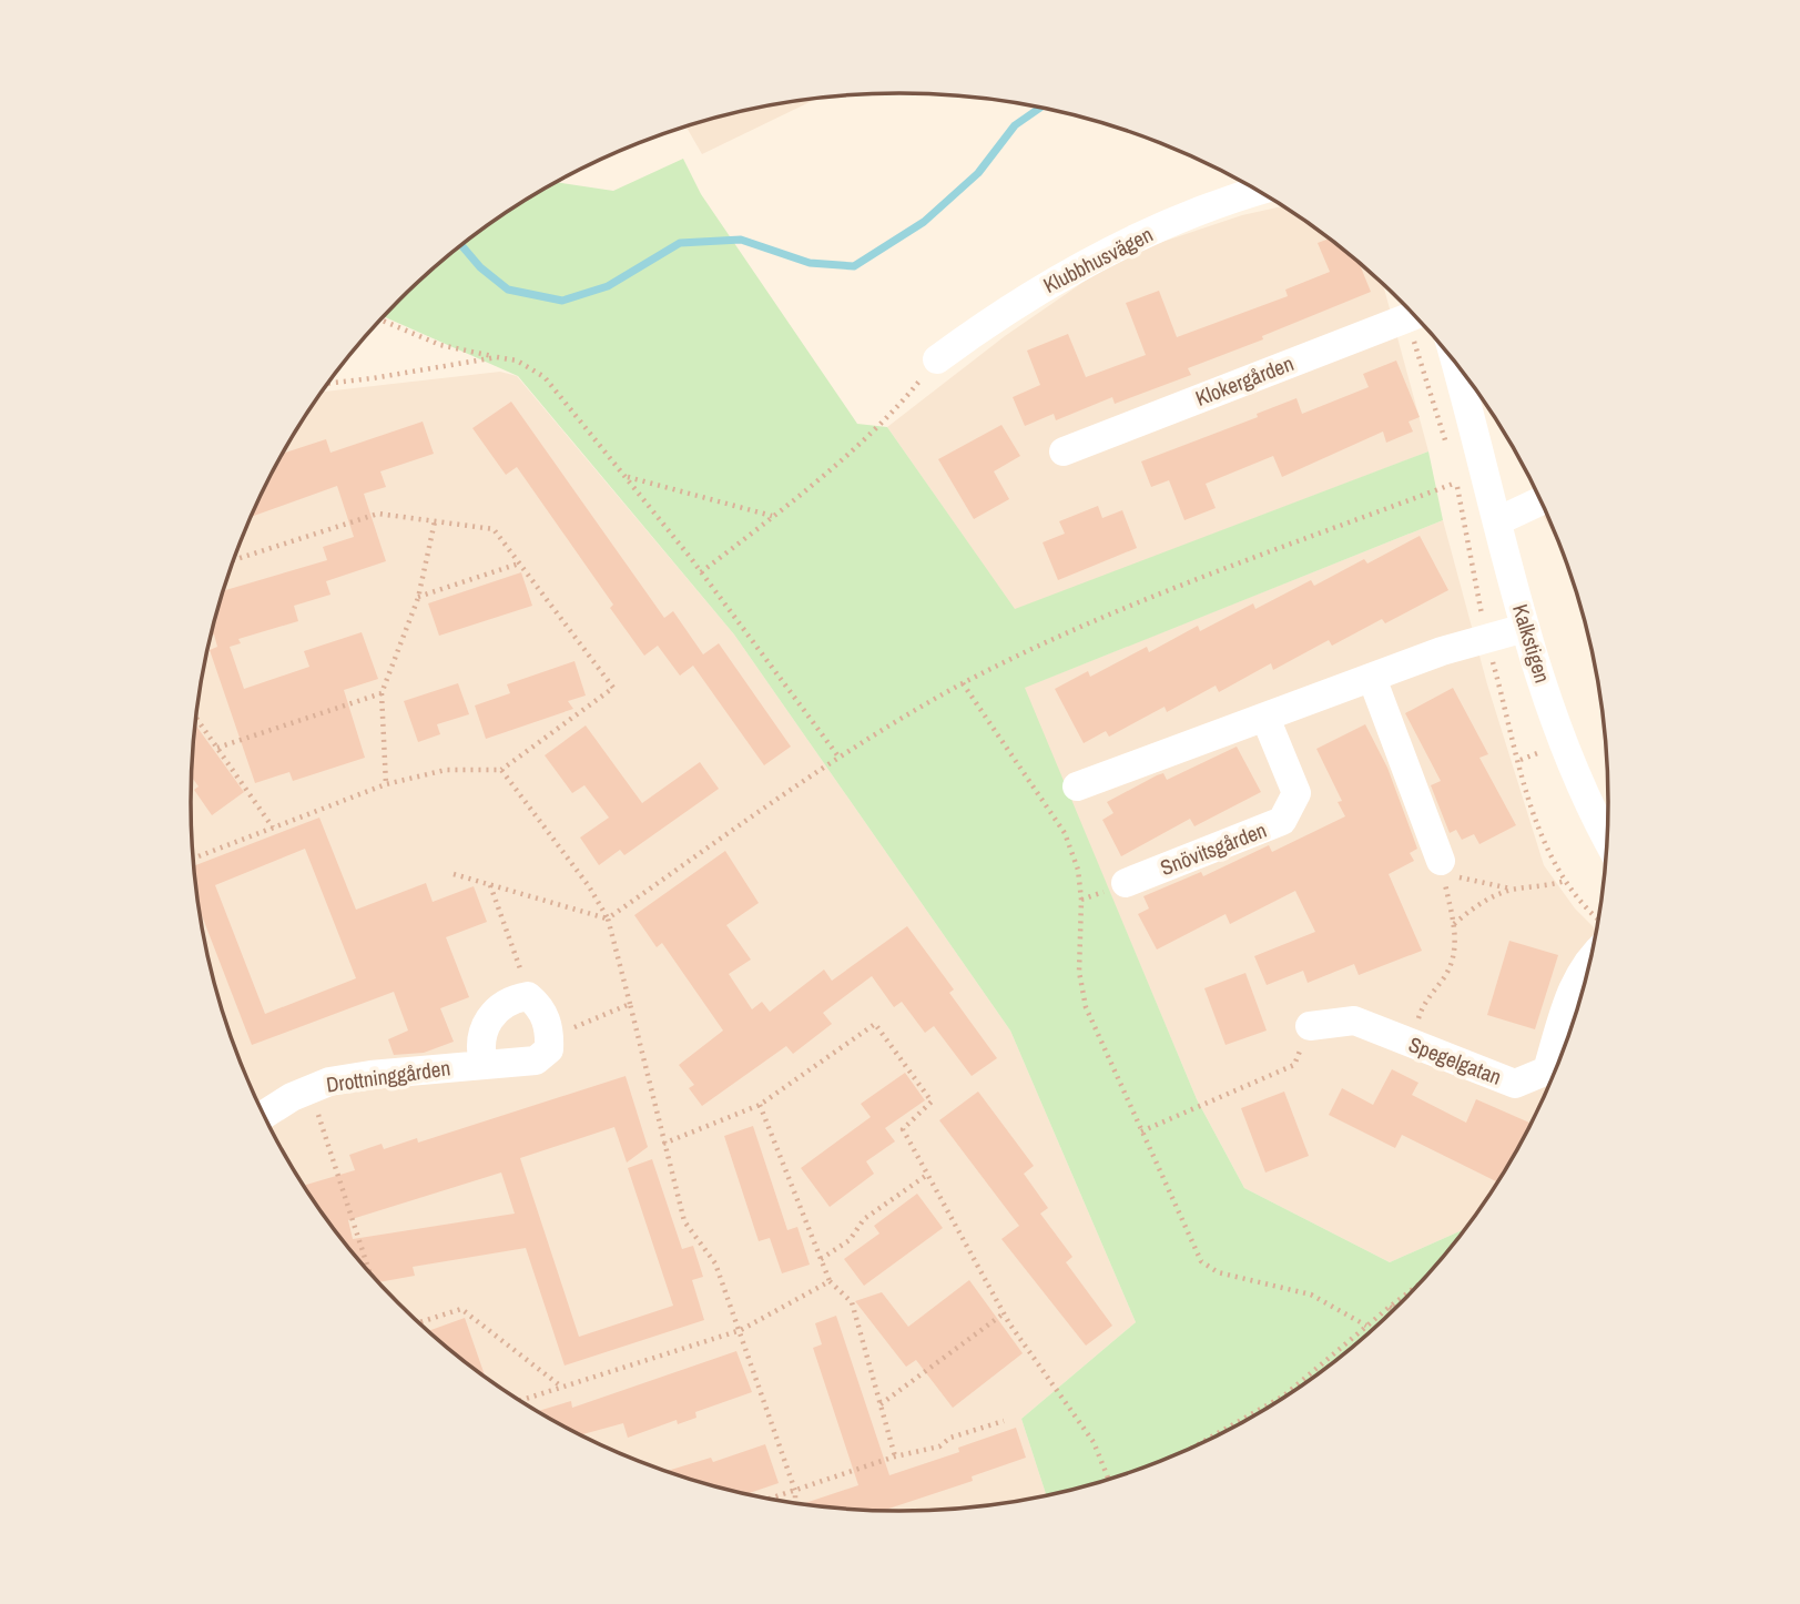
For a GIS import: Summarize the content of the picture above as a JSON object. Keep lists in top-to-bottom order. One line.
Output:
{"streets":{"street":["Klubbhusvägen","Klokergården","Kalkstigen","Snövitsgården","Spegelgatan","Drottninggården"]}}
